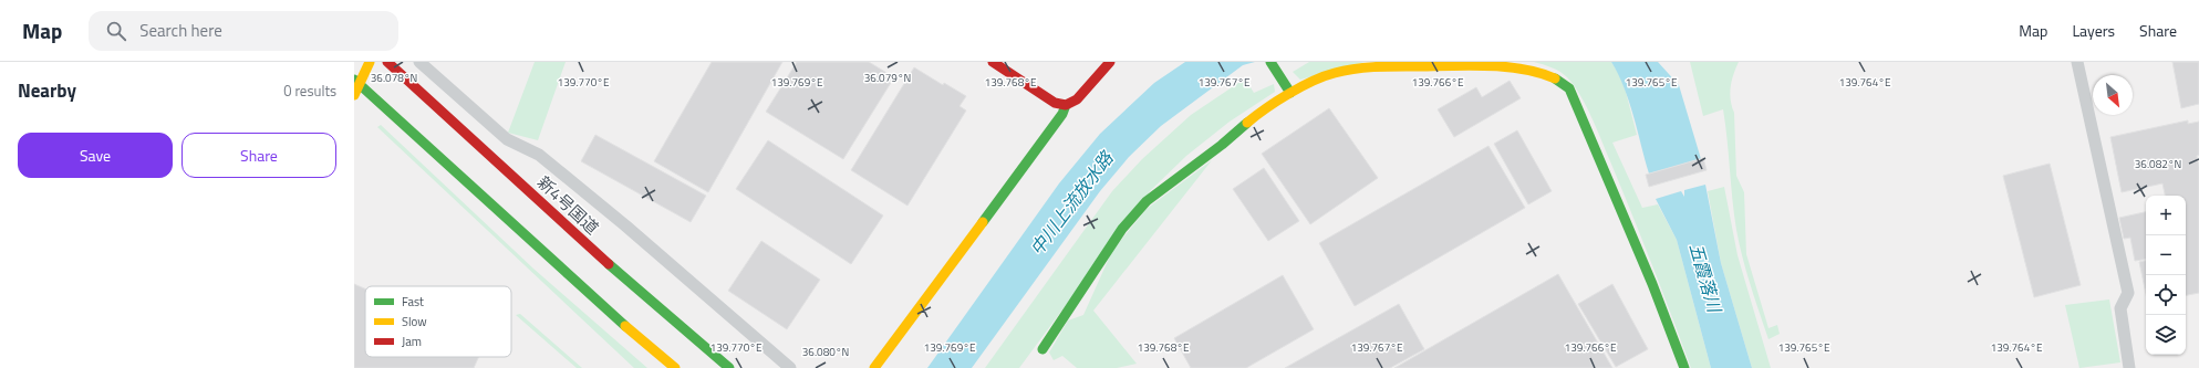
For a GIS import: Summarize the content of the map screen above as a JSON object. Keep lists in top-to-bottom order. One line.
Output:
{"streets":{"main road":["新4号国道"]},"water":["中川上流放水路","五霞落川"],"legend":["Fast","Slow","Jam"],"north":"bottom right","page":{"header":"Map","search":"Search here","nav":["Map","Layers","Share"],"heading":["Nearby","0 results"],"buttons":["Save","Share"],"map_buttons":["+","−"]},"coordinates":["36.079°N","36.078°N","139.770°E","139.769°E","139.768°E","139.767°E","139.766°E","139.765°E","139.764°E","36.082°N","36.080°N"]}
